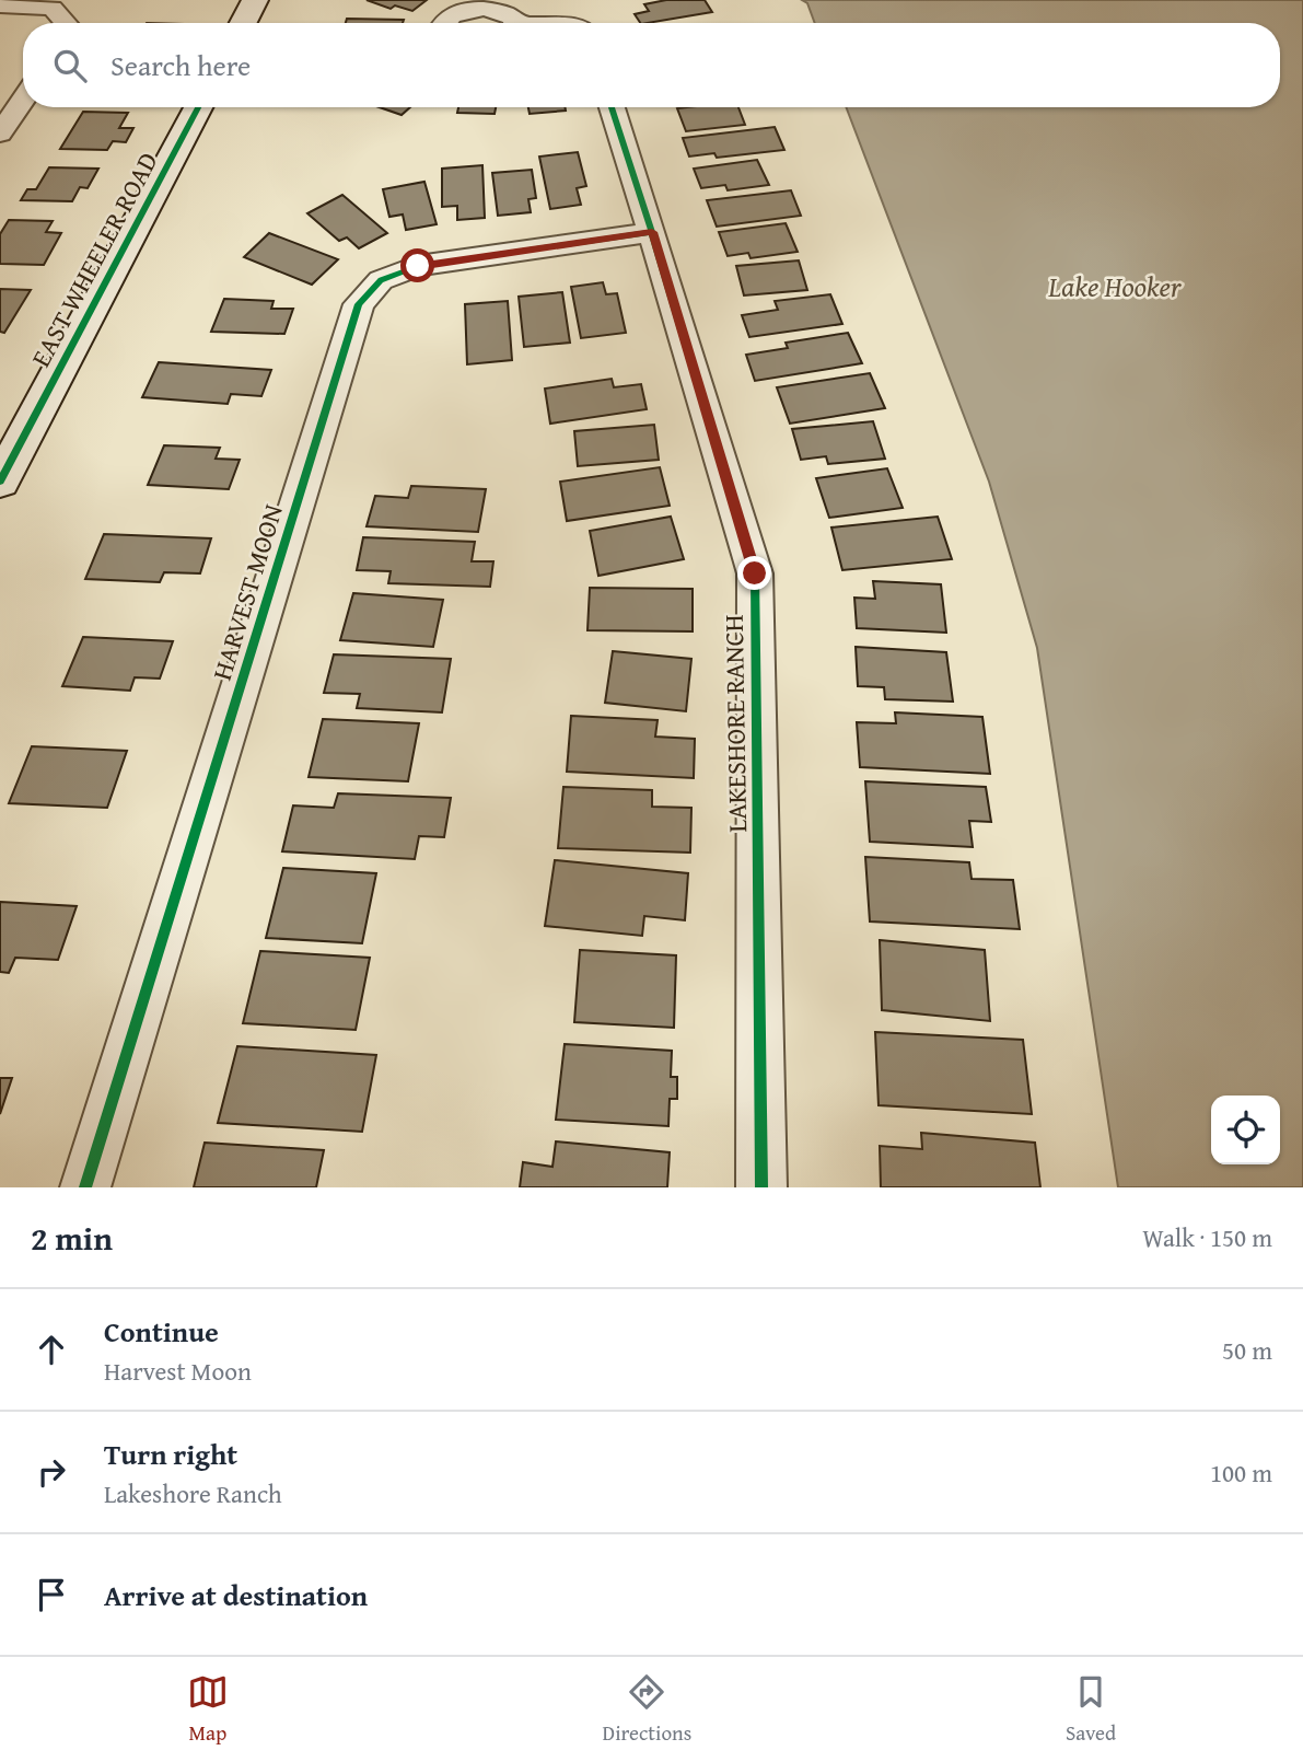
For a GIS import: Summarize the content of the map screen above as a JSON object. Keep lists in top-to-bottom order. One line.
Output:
{"streets":{"street":["EAST WHEELER ROAD","HARVEST MOON","LAKESHORE RANCH"]},"crossings":[["HARVEST MOON","LAKESHORE RANCH"]],"water":["Lake Hooker"],"page":{"search":"Search here","heading":["2 min","Walk · 150 m"],"list":[["Continue","Harvest Moon","50 m"],["Turn right","Lakeshore Ranch","100 m"],"Arrive at destination"],"nav":["Map","Directions","Saved"]}}
